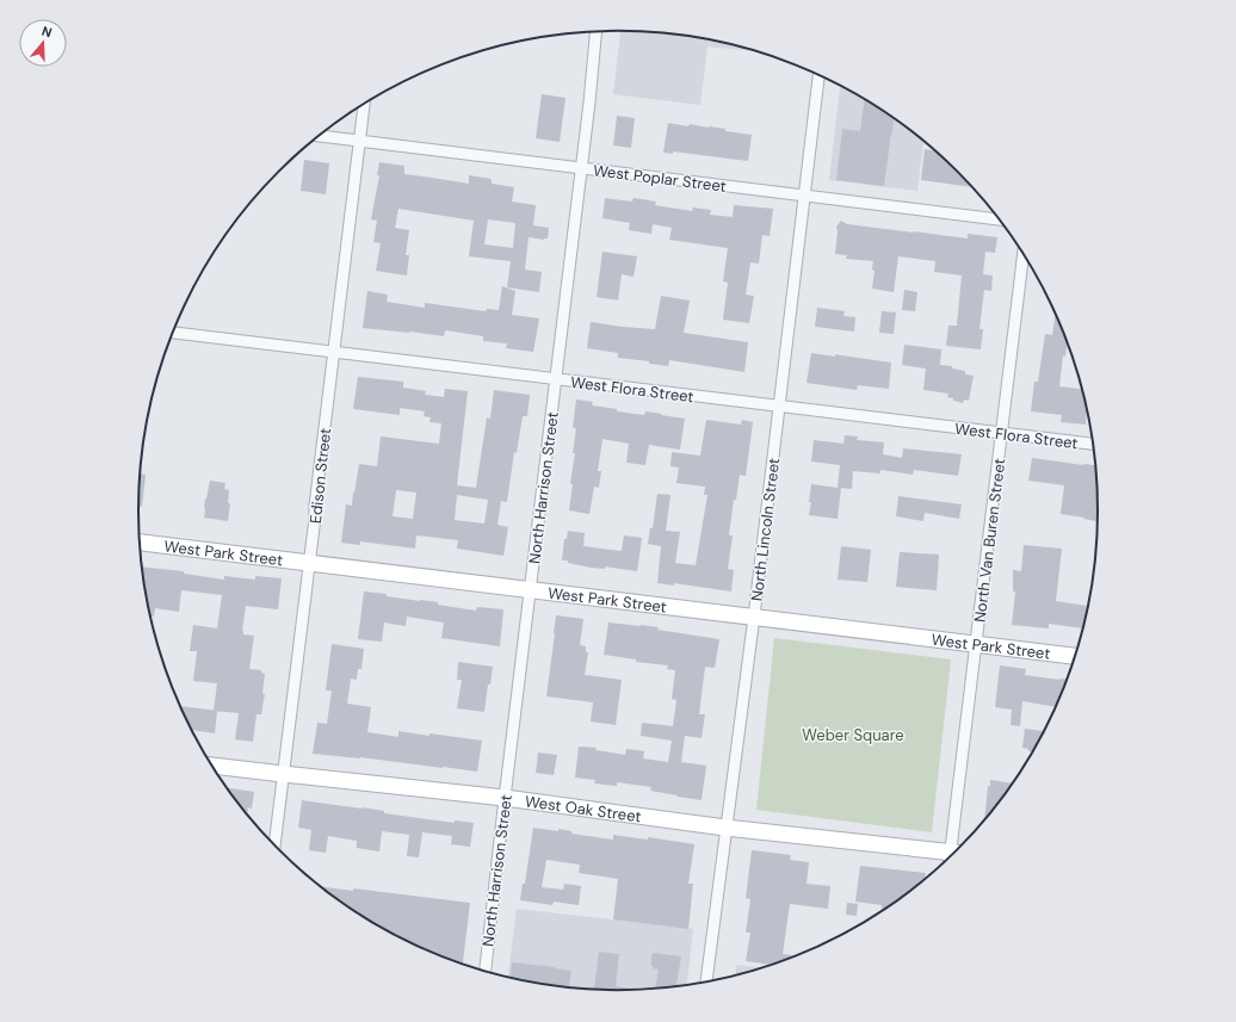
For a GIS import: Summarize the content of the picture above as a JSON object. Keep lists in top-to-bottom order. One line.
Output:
{"streets":{"street":["West Poplar Street","West Flora Street","Edison Street","North Harrison Street","North Lincoln Street","North Van Buren Street","West Park Street","West Oak Street"]},"crossings":[["West Poplar Street","Edison Street"],["West Poplar Street","North Harrison Street"],["West Poplar Street","North Lincoln Street"],["West Flora Street","Edison Street"],["West Flora Street","North Harrison Street"],["West Flora Street","North Lincoln Street"],["West Flora Street","North Van Buren Street"],["Edison Street","West Park Street"],["Edison Street","West Oak Street"],["North Harrison Street","West Park Street"],["North Harrison Street","West Oak Street"],["North Lincoln Street","West Park Street"],["North Lincoln Street","West Oak Street"],["North Van Buren Street","West Park Street"]],"parks":["Weber Square"],"north":"top"}
